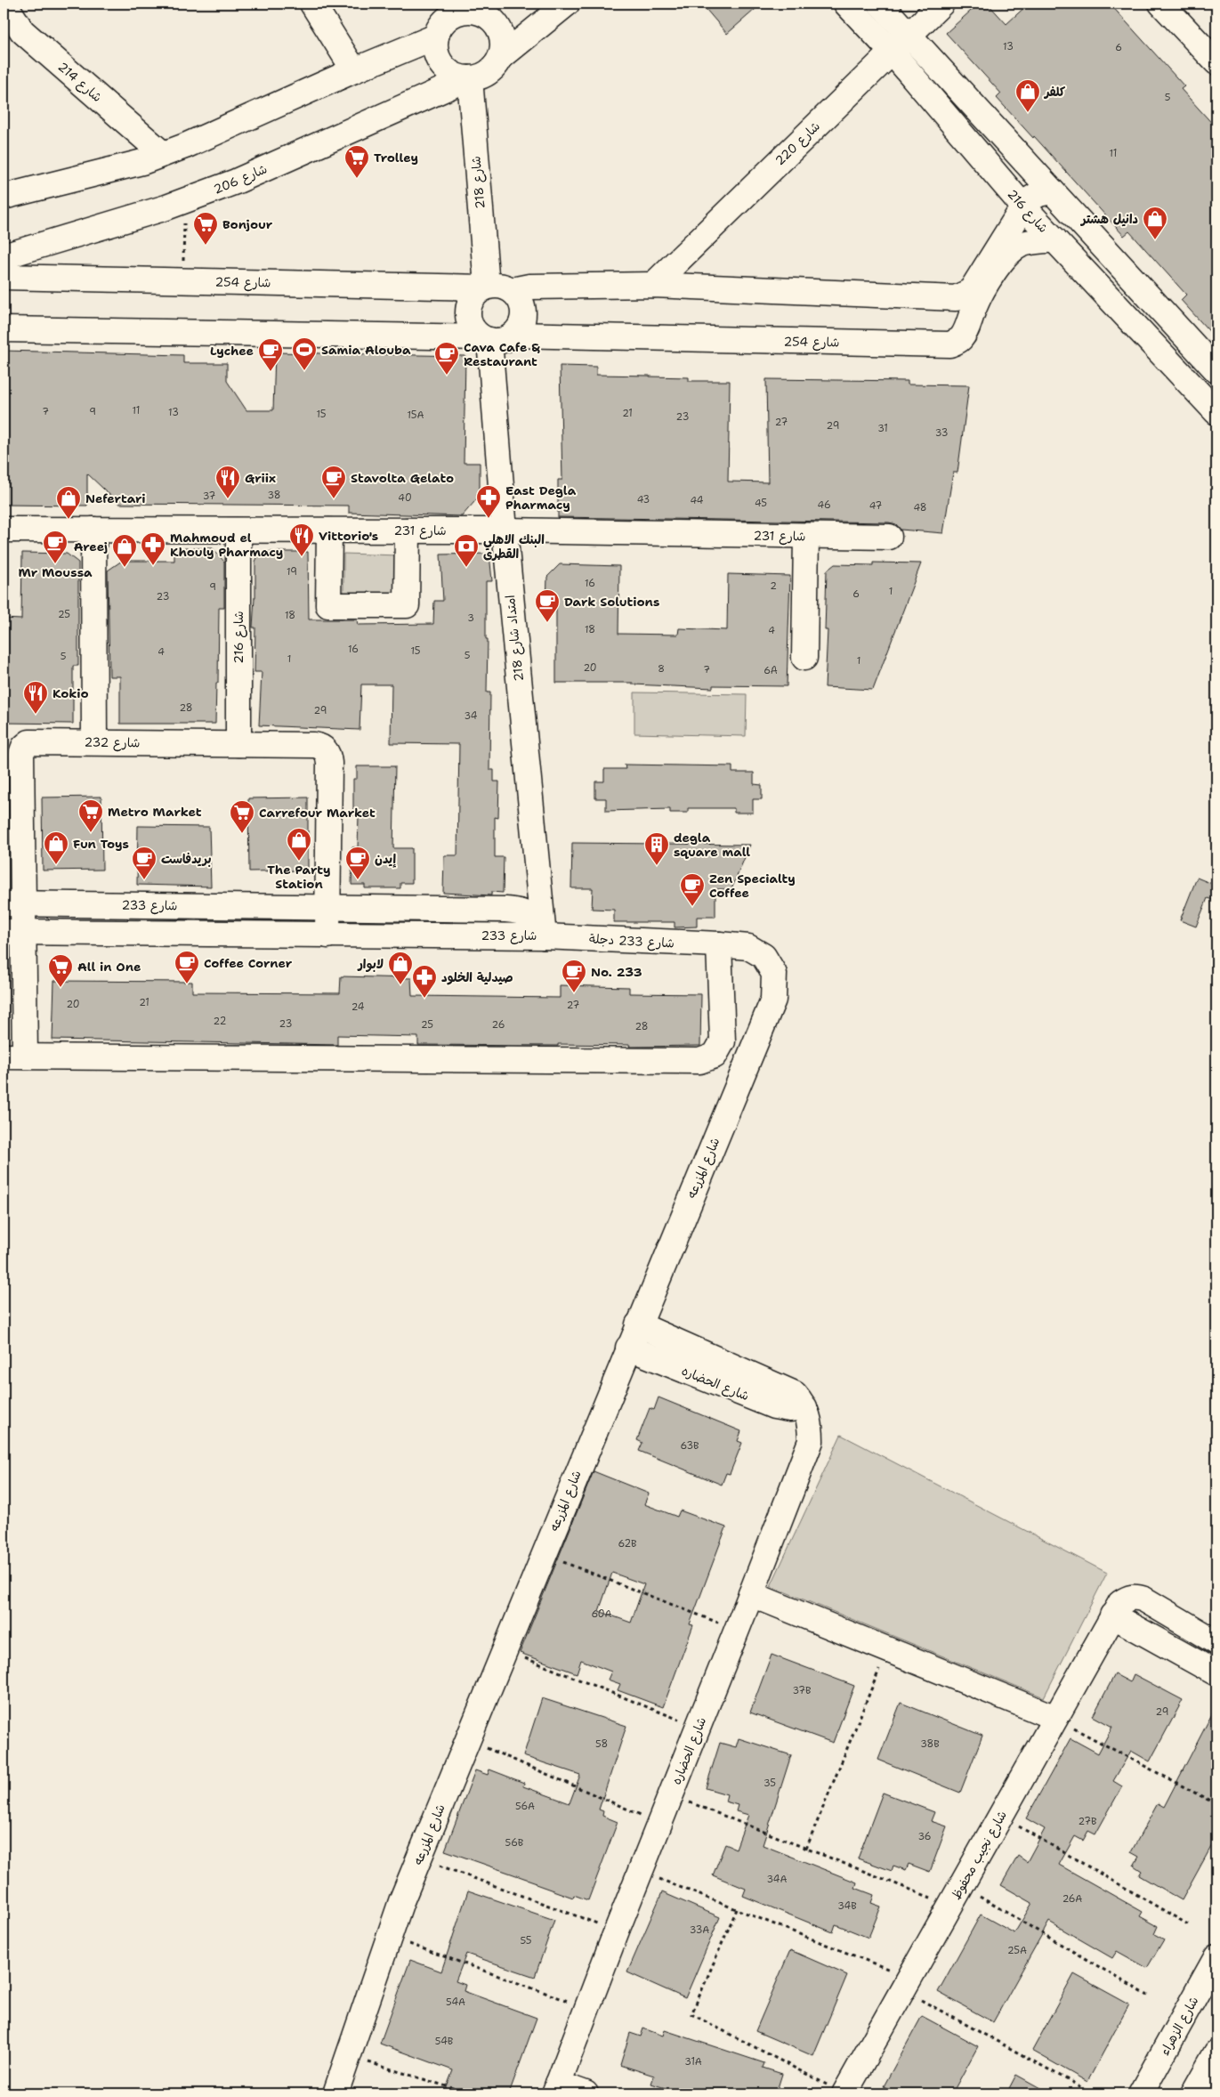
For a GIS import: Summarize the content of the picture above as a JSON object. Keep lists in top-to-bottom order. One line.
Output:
{"streets":{"street":["شارع 214","شارع 220","شارع 206","شارع 218","شارع 216","شارع 254","شارع 231","امتداد شارع 218","شارع 232","شارع 233","شارع 233 دجلة","شارع المزرعه","شارع الحضاره","شارع نجيب محفوظ","شارع الزهراء"]},"crossings":[["شارع 220","شارع 216"],["شارع 206","شارع 218"],["شارع 218","شارع 254"],["شارع 218","امتداد شارع 218"],["شارع 216","شارع 254"],["شارع 216","شارع 231"],["شارع 216","شارع 232"],["شارع 254","امتداد شارع 218"],["شارع 231","امتداد شارع 218"],["امتداد شارع 218","شارع 233"],["امتداد شارع 218","شارع 233 دجلة"],["شارع 232","شارع 233"],["شارع 233","شارع 233 دجلة"],["شارع 233 دجلة","شارع المزرعه"],["شارع المزرعه","شارع الحضاره"]],"places":{"shop":["كلفر","دانيل هشتر","Nefertari","Areej","The Party Station","Fun Toys","لابوار"],"supermarket":["Trolley","Bonjour","Metro Market","Carrefour Market","All in One"],"sports":["Samia Alouba"],"cafe":["Lychee","Cava Cafe & Restaurant","Stavolta Gelato","Mr Moussa","Dark Solutions","بريدفاست","إيدن","Zen Specialty Coffee","Coffee Corner","No. 233"],"restaurant":["Griix","Vittorio's","Kokio"],"pharmacy":["East Degla Pharmacy","Mahmoud el Khouly Pharmacy","صيدلية الخلود"],"bank":["البنك الاهلي القطرى"],"building":["degla square mall"]},"house_numbers":["13","6","5","11","11","7","9","13","21","15","15A","23","27","29","31","33","38","37","40","43","44","45","46","47","48","19","16","2","9","1","6","23","25","18","3","18","4","16","15","4","5","5","1","1","20","8","7","6A","28","29","34","21","20","27","24","22","23","25","26","28","63B","62B","60A","37B","29","58","38B","35","56A","27B","36","56B","34A","26A","34B","33A","55","25A","54A","54B","31A"]}
